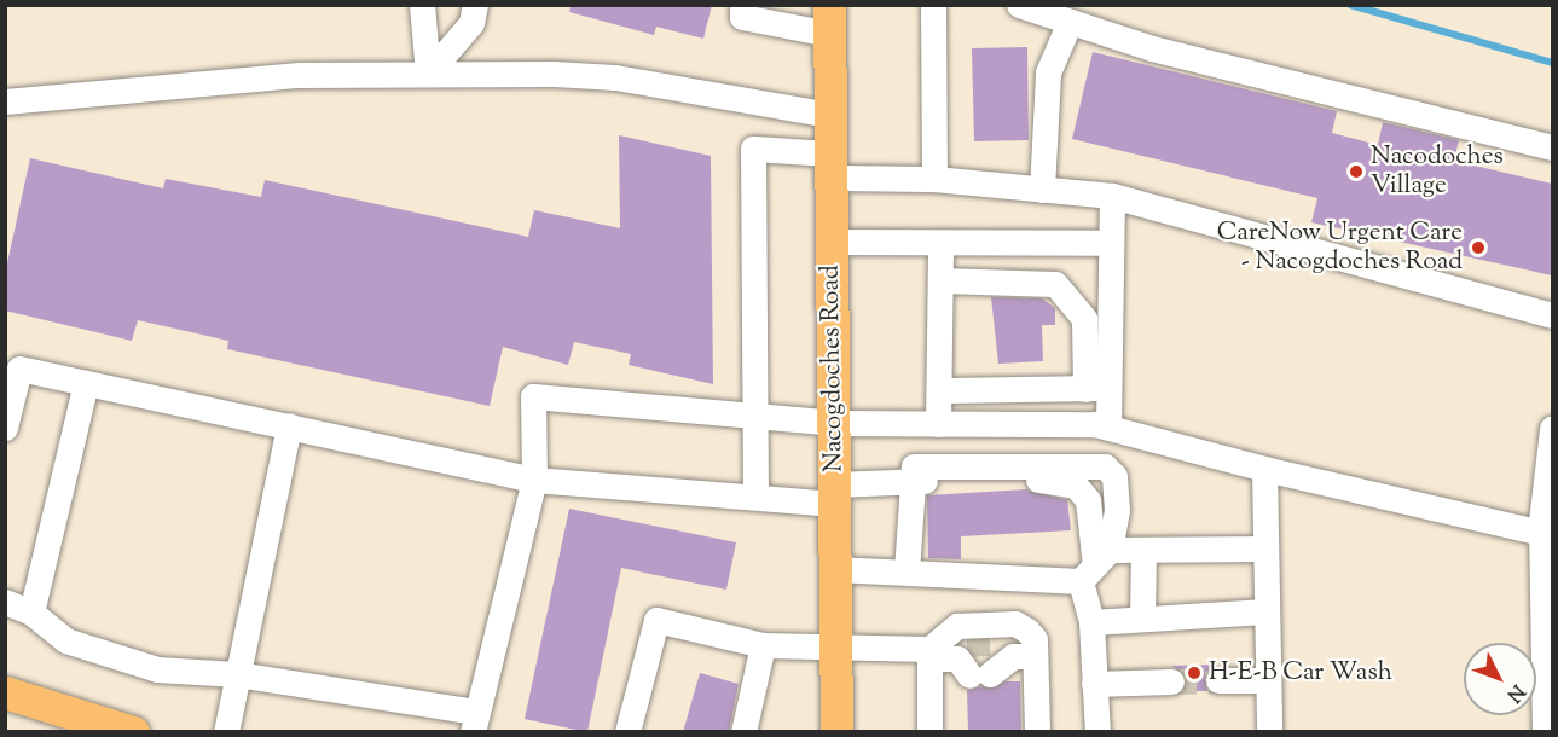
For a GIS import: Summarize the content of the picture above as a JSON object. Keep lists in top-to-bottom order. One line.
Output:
{"streets":{"main road":["Nacogdoches Road"]},"places":["Nacodoches Village","CareNow Urgent Care - Nacogdoches Road","H-E-B Car Wash"],"north":"bottom right"}
